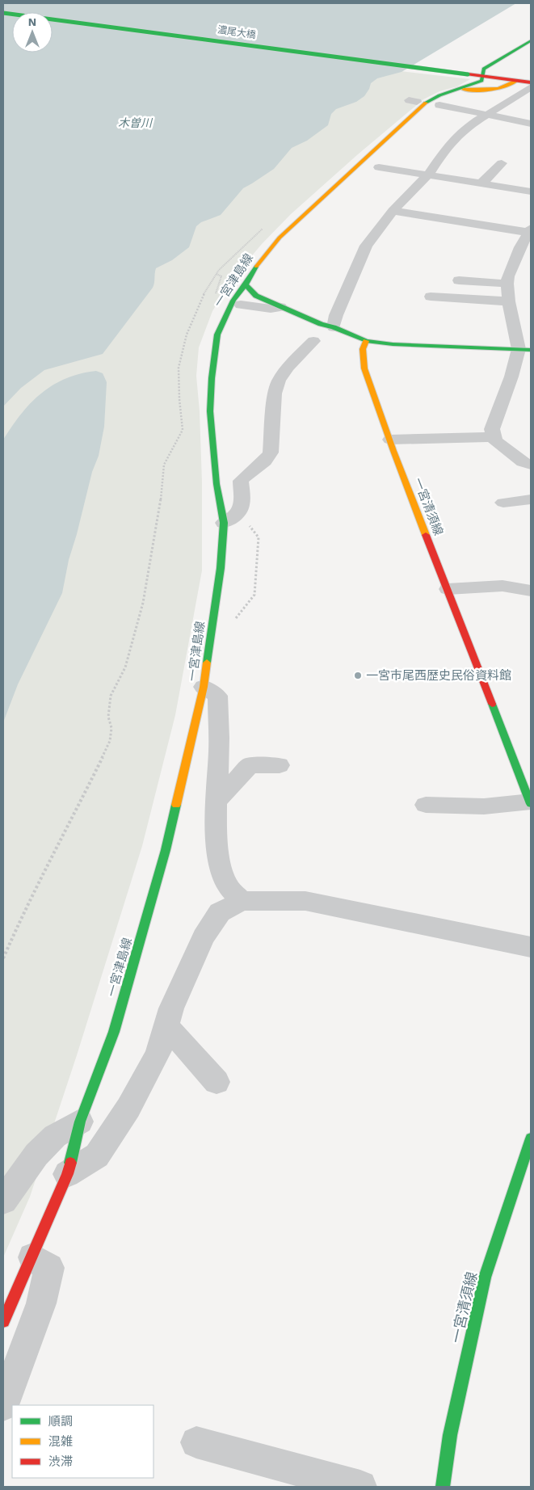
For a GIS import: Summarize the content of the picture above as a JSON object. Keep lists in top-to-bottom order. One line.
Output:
{"streets":{"main road":["濃尾大橋","一宮津島線","一宮清須線"]},"crossings":[["濃尾大橋","一宮津島線"]],"water":["木曽川"],"places":["一宮市尾西歴史民俗資料館"],"legend":["順調","混雑","渋滞"],"north":"top"}
